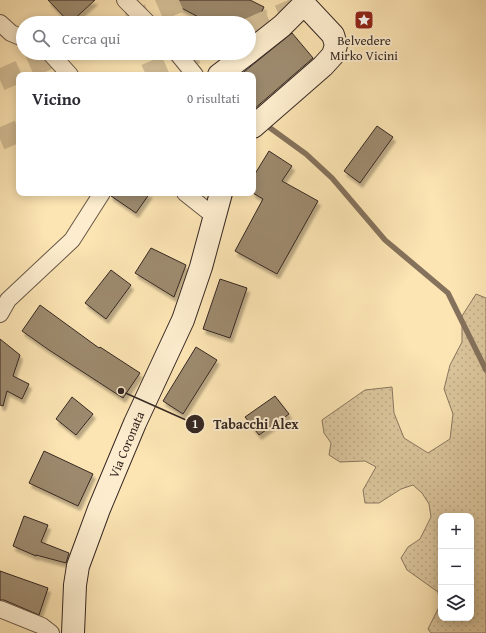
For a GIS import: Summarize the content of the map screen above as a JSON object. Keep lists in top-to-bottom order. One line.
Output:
{"streets":{"street":["Via Coronata"]},"places":{"place":["Belvedere Mirko Vicini"],"other":["Tabacchi Alex"]},"page":{"search":"Cerca qui","heading":["Vicino","0 risultati"],"map_buttons":["+","−"]}}
